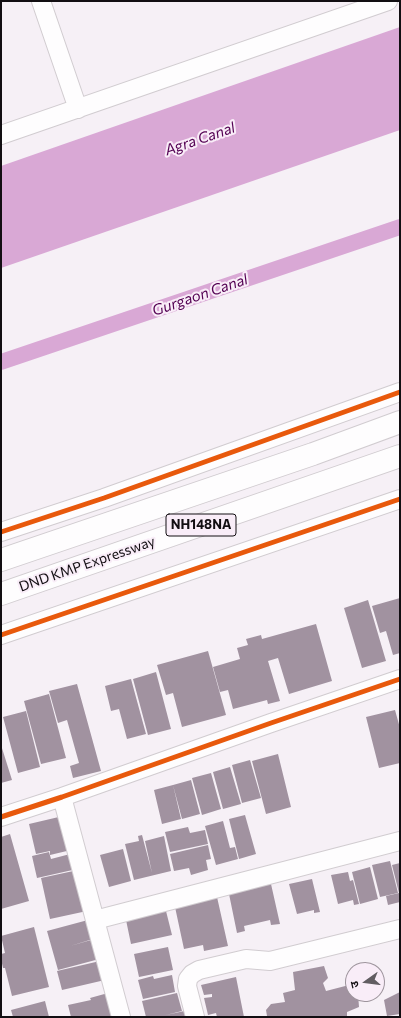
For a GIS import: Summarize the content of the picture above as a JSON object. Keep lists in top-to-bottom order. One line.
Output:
{"streets":{"highway":["NH148NA","DND KMP Expressway"]},"water":["Agra Canal","Gurgaon Canal"],"north":"left"}
